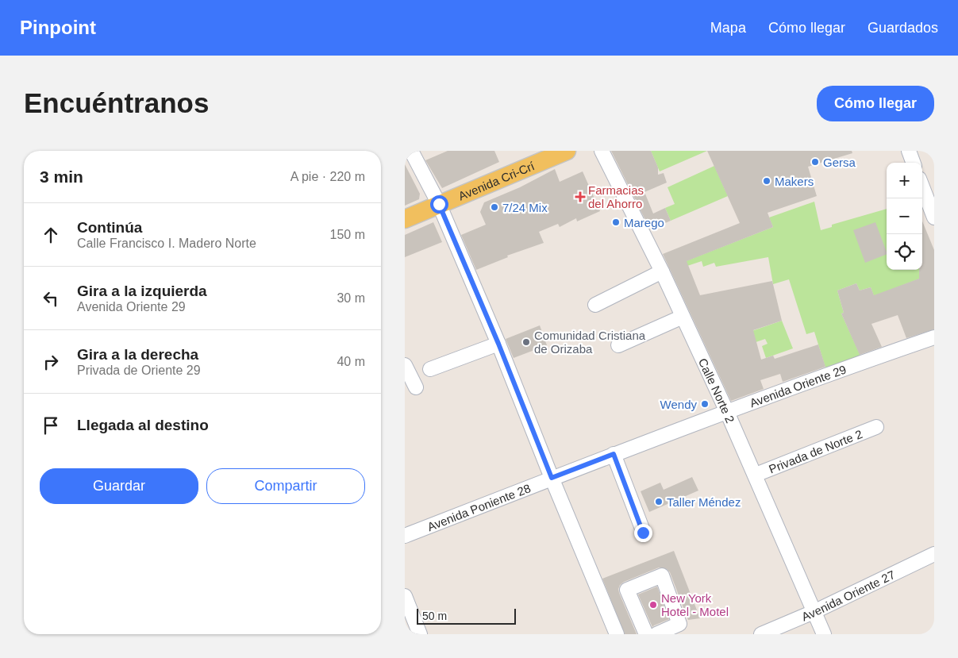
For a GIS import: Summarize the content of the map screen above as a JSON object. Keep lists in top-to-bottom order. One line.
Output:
{"streets":{"main road":["Avenida Cri-Crí"],"street":["Avenida Oriente 29","Calle Norte 2","Privada de Norte 2","Avenida Poniente 28","Avenida Oriente 27"]},"crossings":[["Avenida Oriente 29","Calle Norte 2"],["Avenida Oriente 29","Avenida Poniente 28"],["Calle Norte 2","Privada de Norte 2"],["Calle Norte 2","Avenida Oriente 27"]],"places":{"other":["Gersa","Makers","7/24 Mix","Marego","Comunidad Cristiana de Orizaba","Wendy","Taller Méndez","New York Hotel - Motel"],"health":["Farmacias del Ahorro"]},"scale_bar":"50 m","page":{"header":"Pinpoint","nav":["Mapa","Cómo llegar","Guardados"],"buttons":["Cómo llegar",["Guardar","Compartir"]],"title":"Encuéntranos","heading":["3 min","A pie · 220 m"],"map_buttons":["+","−"],"list":[["Continúa","Calle Francisco I. Madero Norte","150 m"],["Gira a la izquierda","Avenida Oriente 29","30 m"],["Gira a la derecha","Privada de Oriente 29","40 m"],"Llegada al destino"],"scale":"50 m"}}
